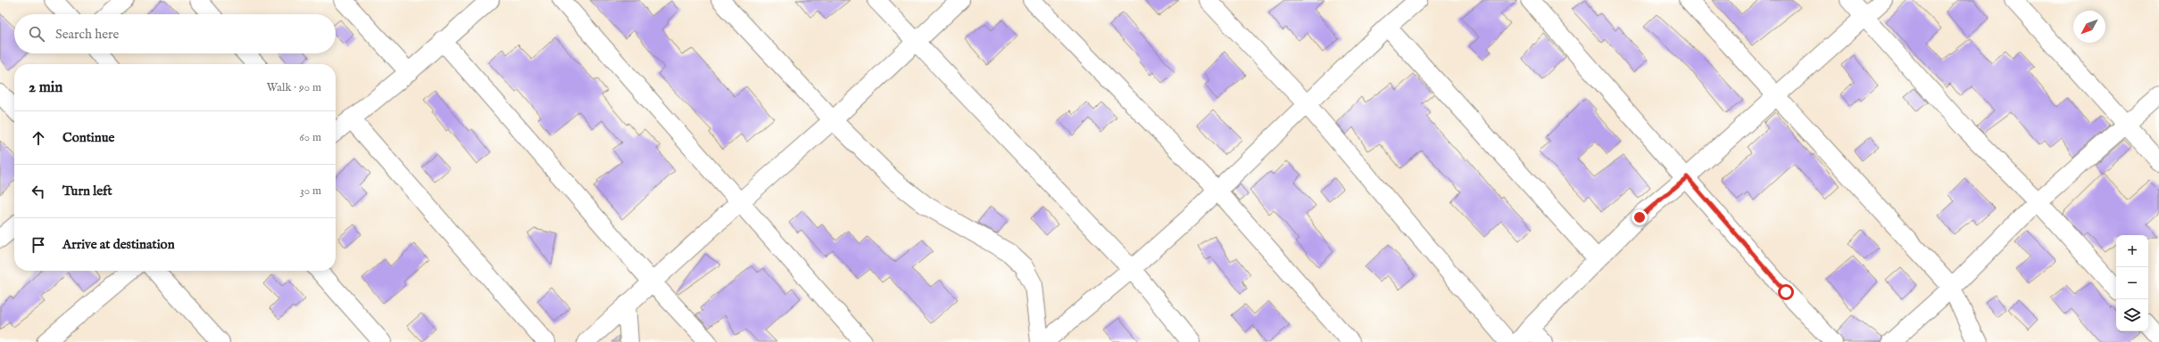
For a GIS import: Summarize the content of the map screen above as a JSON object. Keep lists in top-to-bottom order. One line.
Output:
{"north":"bottom left","page":{"search":"Search here","heading":["2 min","Walk · 90 m"],"list":[["Continue","60 m"],["Turn left","30 m"],"Arrive at destination"],"map_buttons":["+","−"]}}
